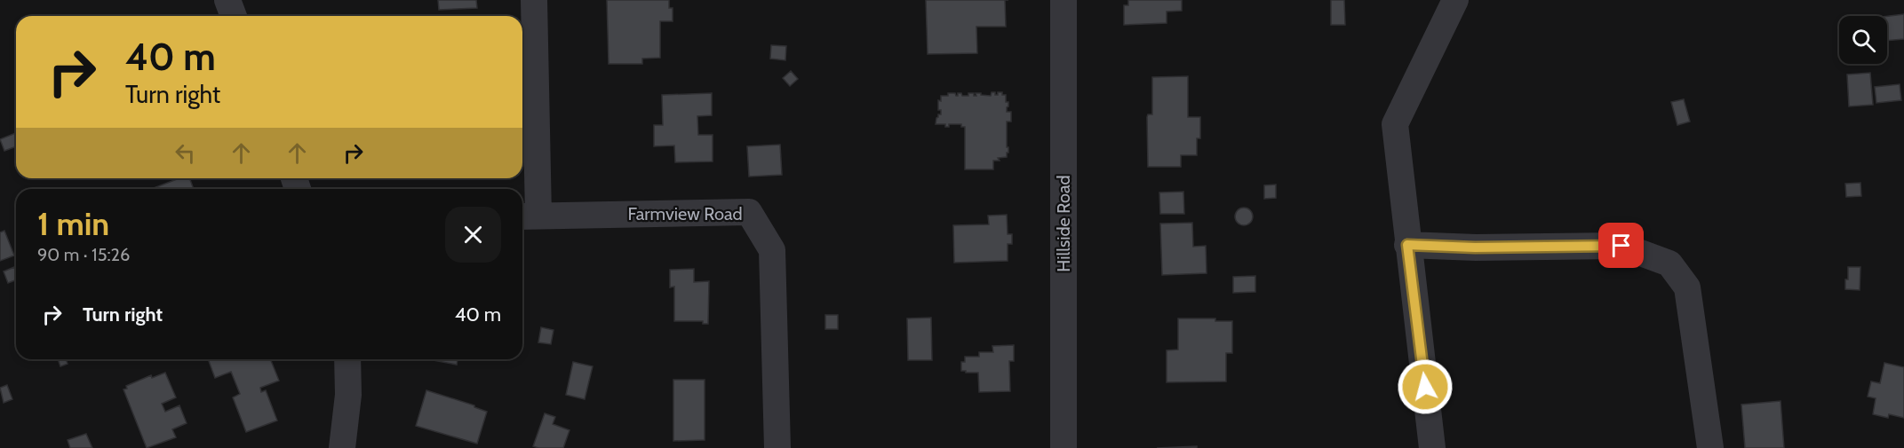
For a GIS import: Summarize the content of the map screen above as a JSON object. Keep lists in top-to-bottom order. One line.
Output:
{"streets":{"street":["Farmview Road","Hillside Road"]},"page":{"turn":["40 m","Turn right"],"heading":["1 min","90 m · 15:26"],"list":[{"name":"Turn right","value":"40 m"}]}}
